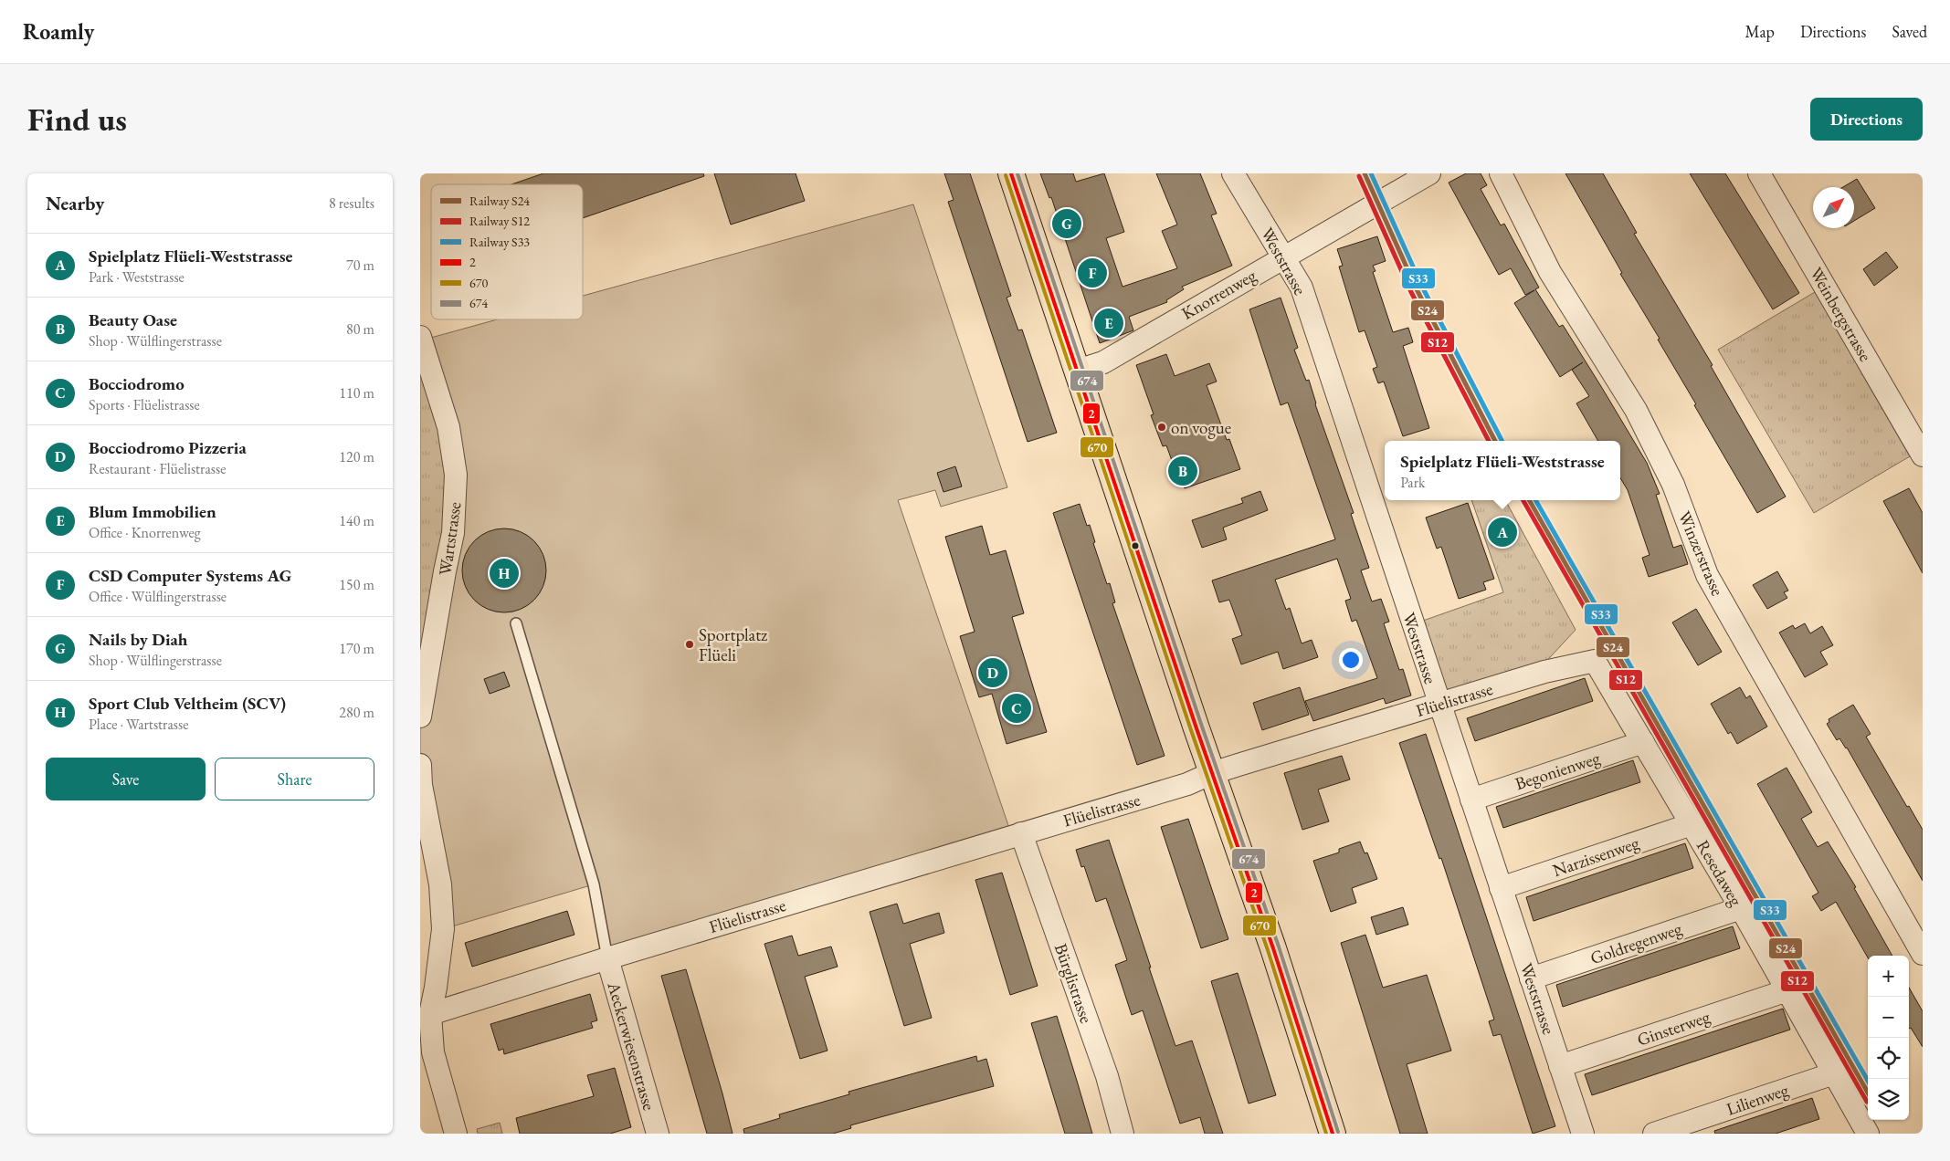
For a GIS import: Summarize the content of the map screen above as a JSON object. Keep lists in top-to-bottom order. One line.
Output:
{"streets":{"street":["Weststrasse","Knorrenweg","Weinbergstrasse","Wartstrasse","Winzerstrasse","Flüelistrasse","Begonienweg","Narzissenweg","Resedaweg","Goldregenweg","Bürglistrasse","Ginsterweg","Aeckerwiesenstrasse","Lilienweg"]},"crossings":[["Weststrasse","Knorrenweg"],["Weststrasse","Flüelistrasse"],["Weststrasse","Begonienweg"],["Weststrasse","Narzissenweg"],["Weststrasse","Goldregenweg"],["Weststrasse","Ginsterweg"],["Flüelistrasse","Resedaweg"],["Flüelistrasse","Bürglistrasse"],["Flüelistrasse","Aeckerwiesenstrasse"],["Begonienweg","Resedaweg"],["Narzissenweg","Resedaweg"],["Resedaweg","Goldregenweg"],["Resedaweg","Ginsterweg"],["Resedaweg","Lilienweg"]],"places":["on vogue","Sportplatz Flüeli"],"lines":["rail line S24","rail line S33","transit line 2","transit line 674","transit line 670","rail line S12"],"legend":["Railway S24","Railway S12","Railway S33","2","670","674"],"north":"top right","page":{"header":"Roamly","nav":["Map","Directions","Saved"],"buttons":["Directions",["Save","Share"]],"title":"Find us","heading":["Nearby","8 results"],"pins":["G","F","E","B","A","H","D","C"],"list":[{"mark":"A","name":"Spielplatz Flüeli-Weststrasse","note":"Park · Weststrasse","value":"70 m"},{"mark":"B","name":"Beauty Oase","note":"Shop · Wülflingerstrasse","value":"80 m"},{"mark":"C","name":"Bocciodromo","note":"Sports · Flüelistrasse","value":"110 m"},{"mark":"D","name":"Bocciodromo Pizzeria","note":"Restaurant · Flüelistrasse","value":"120 m"},{"mark":"E","name":"Blum Immobilien","note":"Office · Knorrenweg","value":"140 m"},{"mark":"F","name":"CSD Computer Systems AG","note":"Office · Wülflingerstrasse","value":"150 m"},{"mark":"G","name":"Nails by Diah","note":"Shop · Wülflingerstrasse","value":"170 m"},{"mark":"H","name":"Sport Club Veltheim (SCV)","note":"Place · Wartstrasse","value":"280 m"}],"popup":["Spielplatz Flüeli-Weststrasse","Park"],"map_buttons":["+","−"]}}
